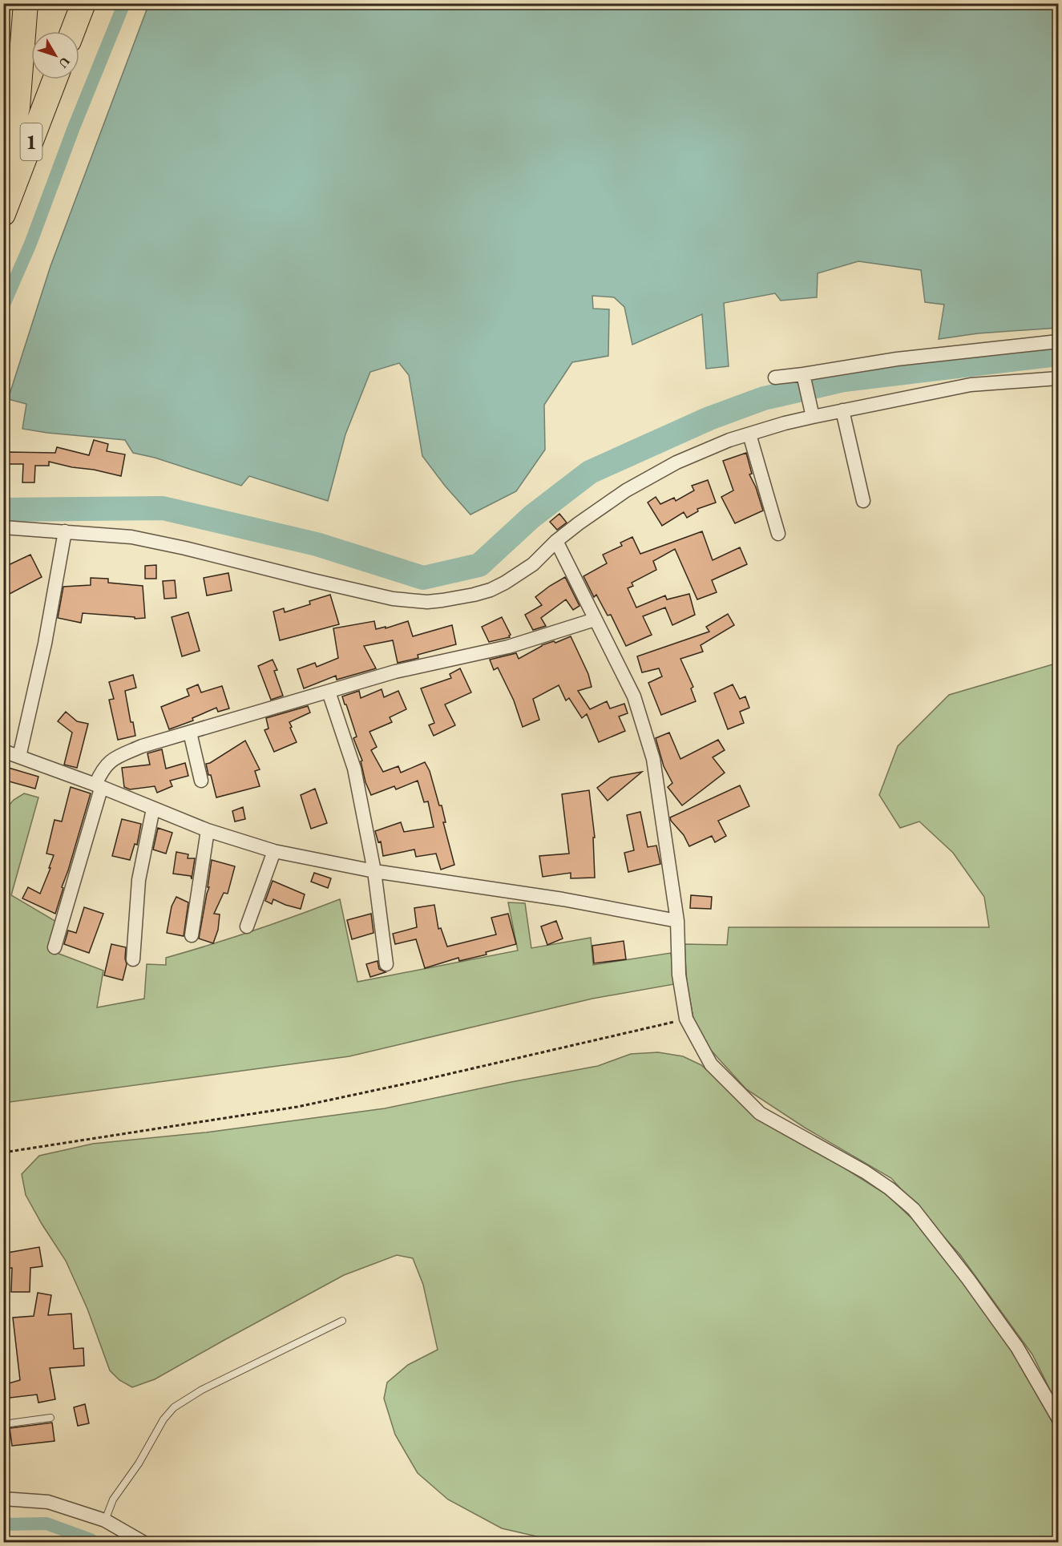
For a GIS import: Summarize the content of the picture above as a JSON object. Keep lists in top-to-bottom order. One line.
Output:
{"streets":{"highway":["1"]},"north":"bottom right"}
